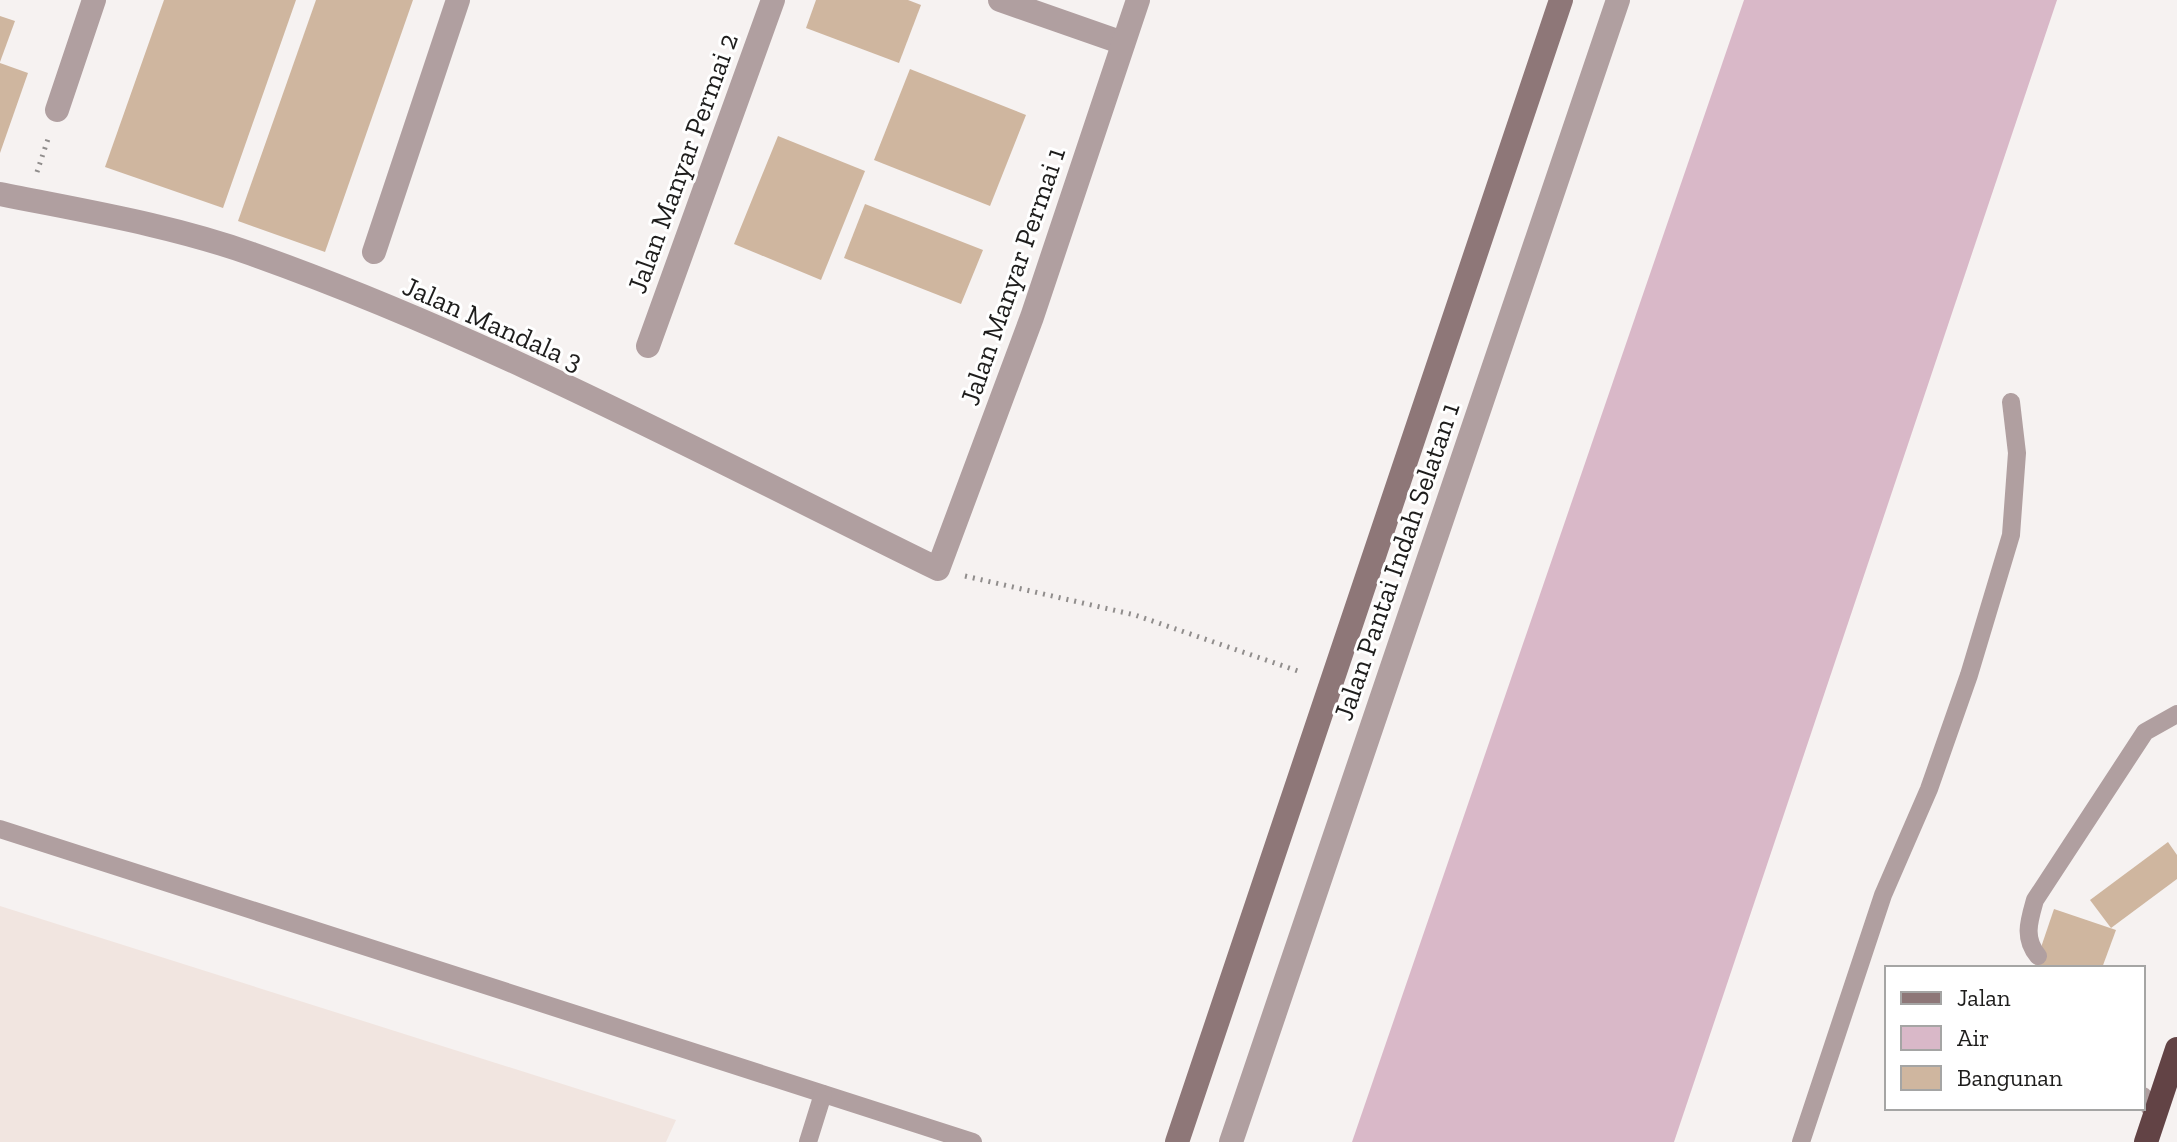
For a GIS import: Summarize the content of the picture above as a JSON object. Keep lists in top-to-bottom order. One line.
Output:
{"streets":{"street":["Jalan Manyar Permai 2","Jalan Manyar Permai 1","Jalan Mandala 3","Jalan Pantai Indah Selatan 1"]},"crossings":[["Jalan Manyar Permai 1","Jalan Mandala 3"]],"legend":["Jalan","Air","Bangunan"]}
